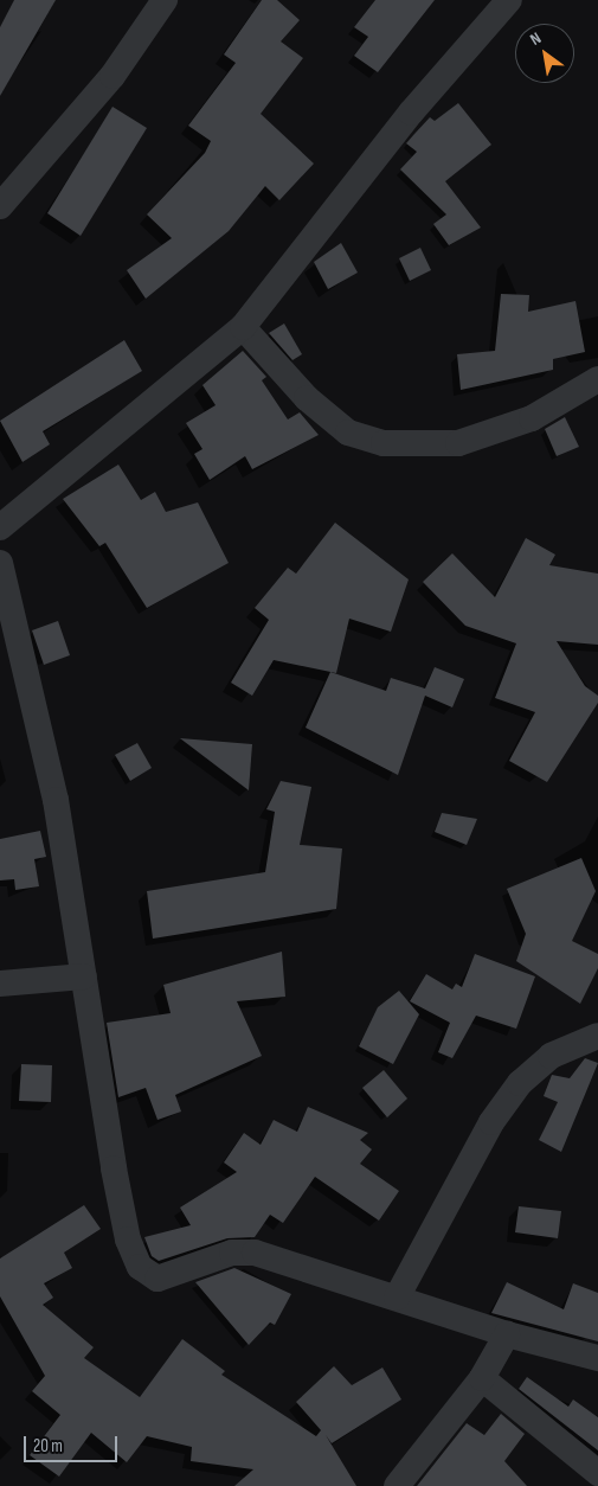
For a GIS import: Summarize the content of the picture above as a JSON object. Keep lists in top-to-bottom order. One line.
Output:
{"scale_bar":"20 m","north":"top left"}
